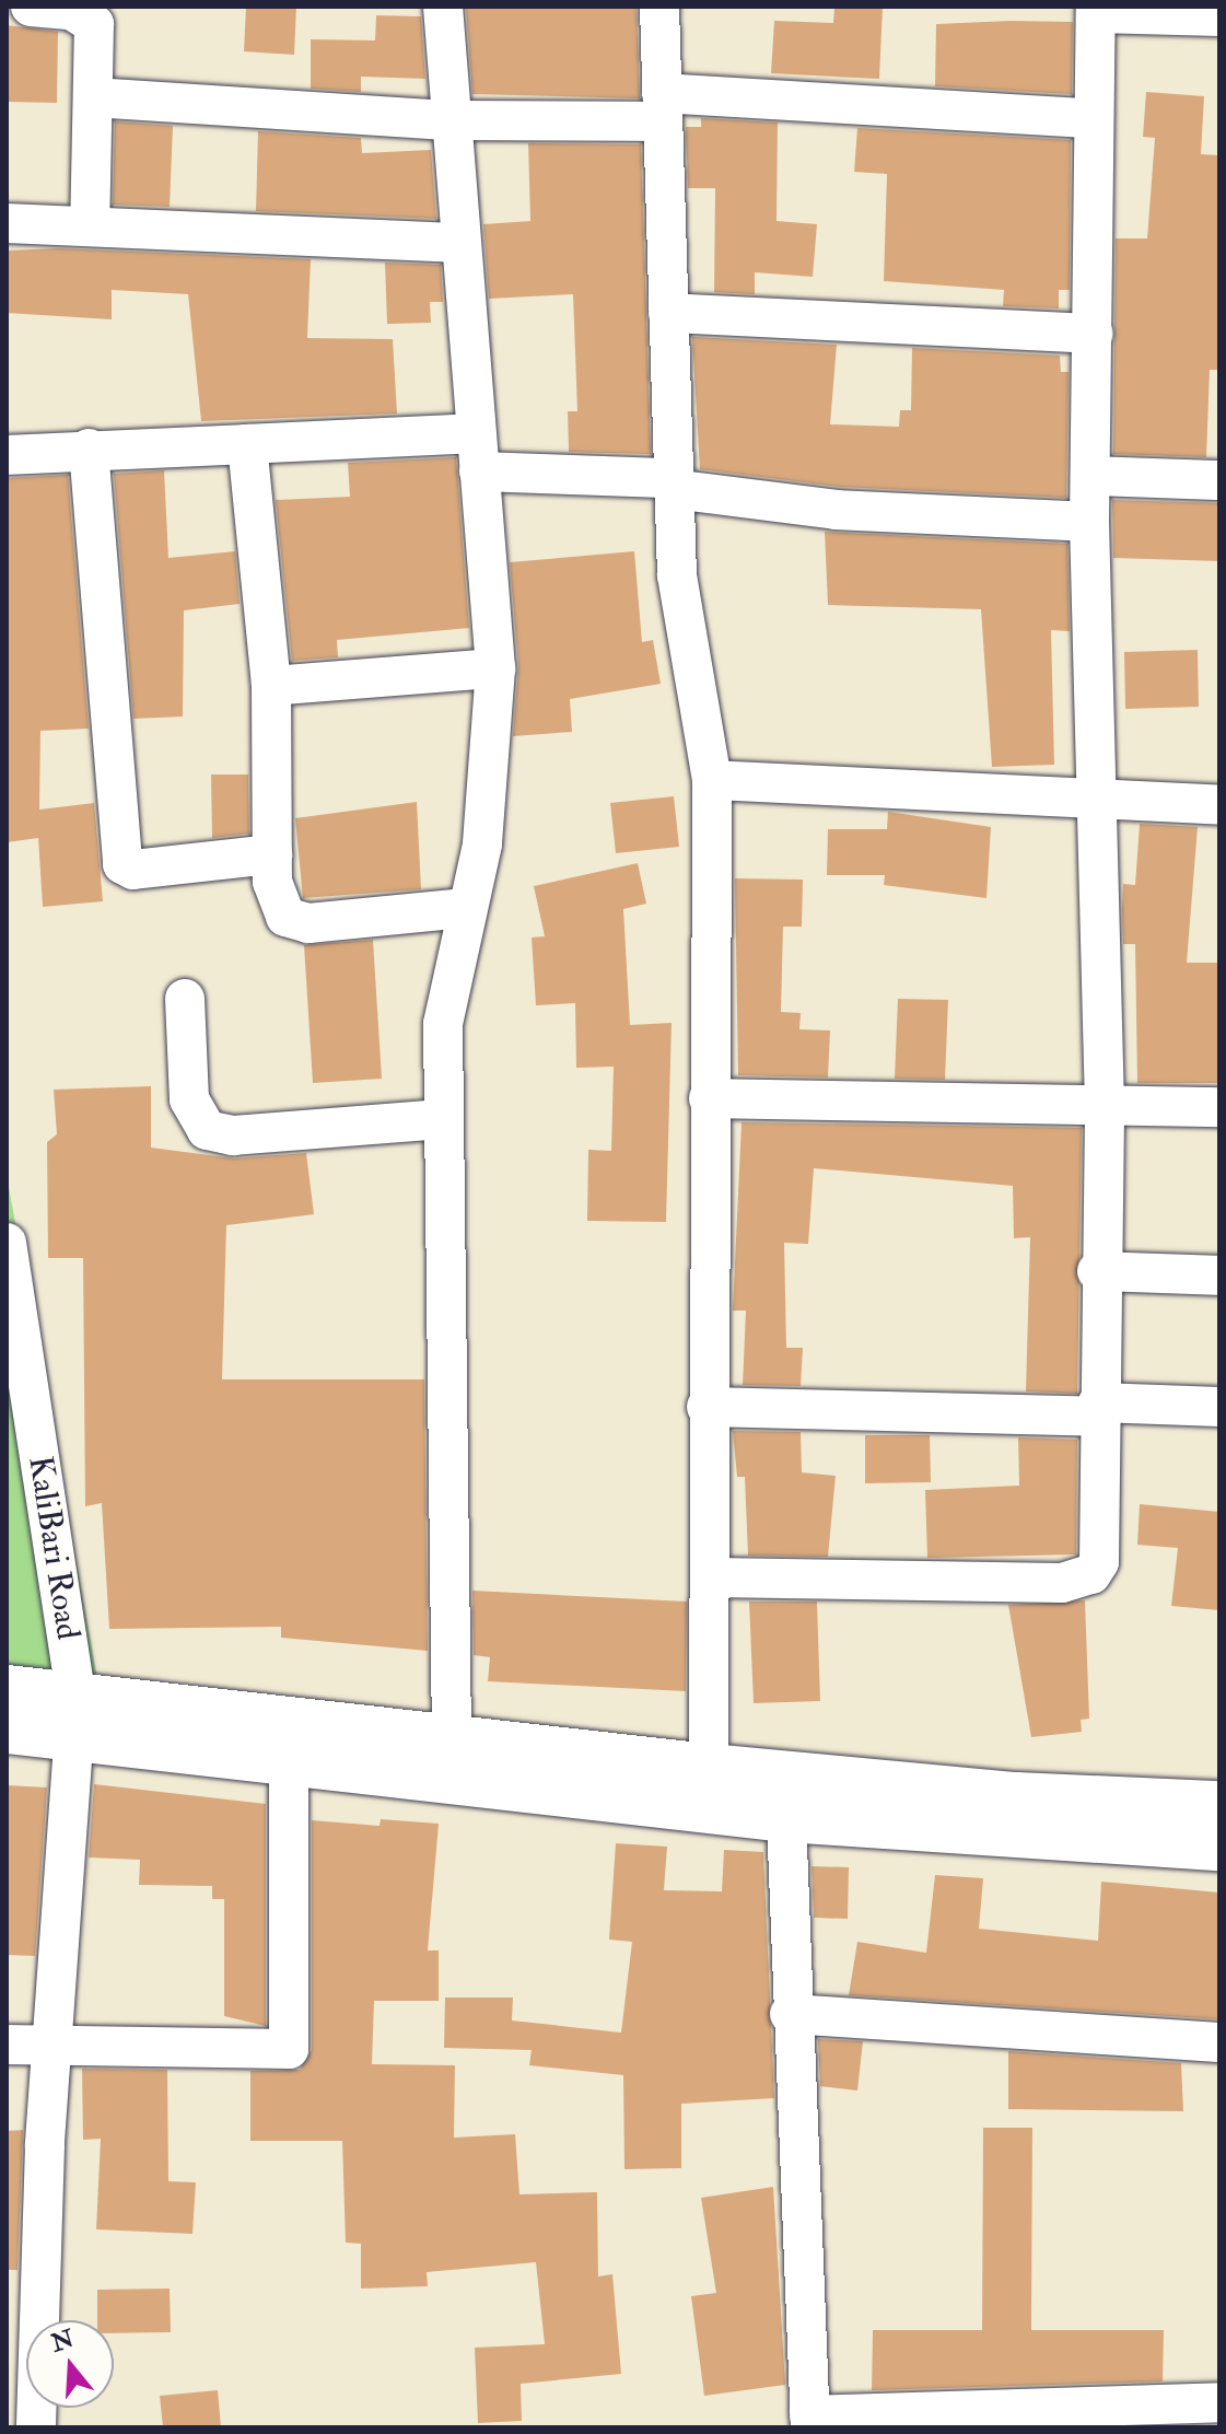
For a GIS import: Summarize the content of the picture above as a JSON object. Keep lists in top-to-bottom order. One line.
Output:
{"streets":{"street":["KaliBari Road"]},"north":"top"}
